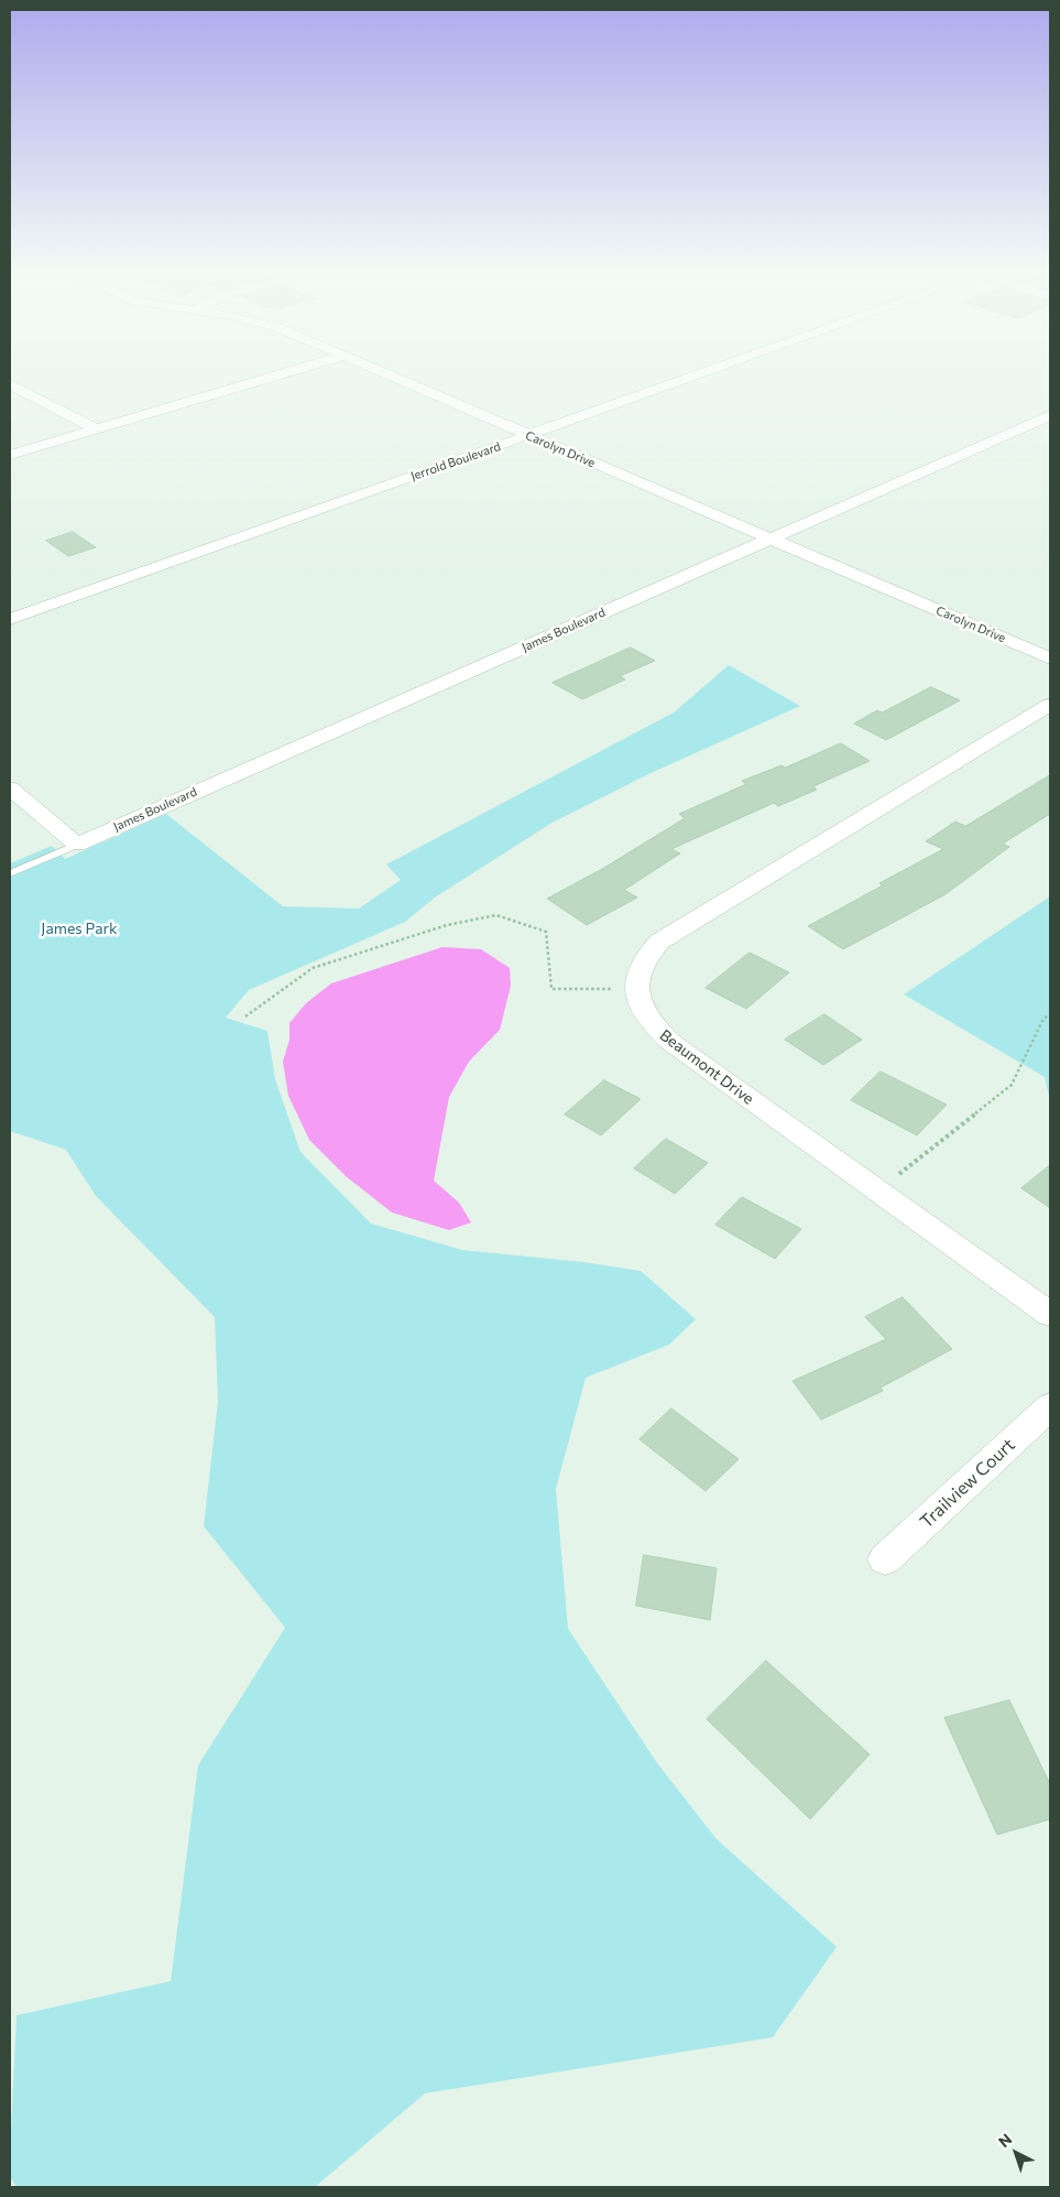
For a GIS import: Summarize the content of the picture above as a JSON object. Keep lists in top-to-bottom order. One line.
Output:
{"streets":{"street":["Carolyn Drive","Jerrold Boulevard","James Boulevard","Beaumont Drive","Trailview Court"]},"crossings":[["Carolyn Drive","Jerrold Boulevard"],["Carolyn Drive","James Boulevard"]],"parks":["James Park"],"north":"top left"}
